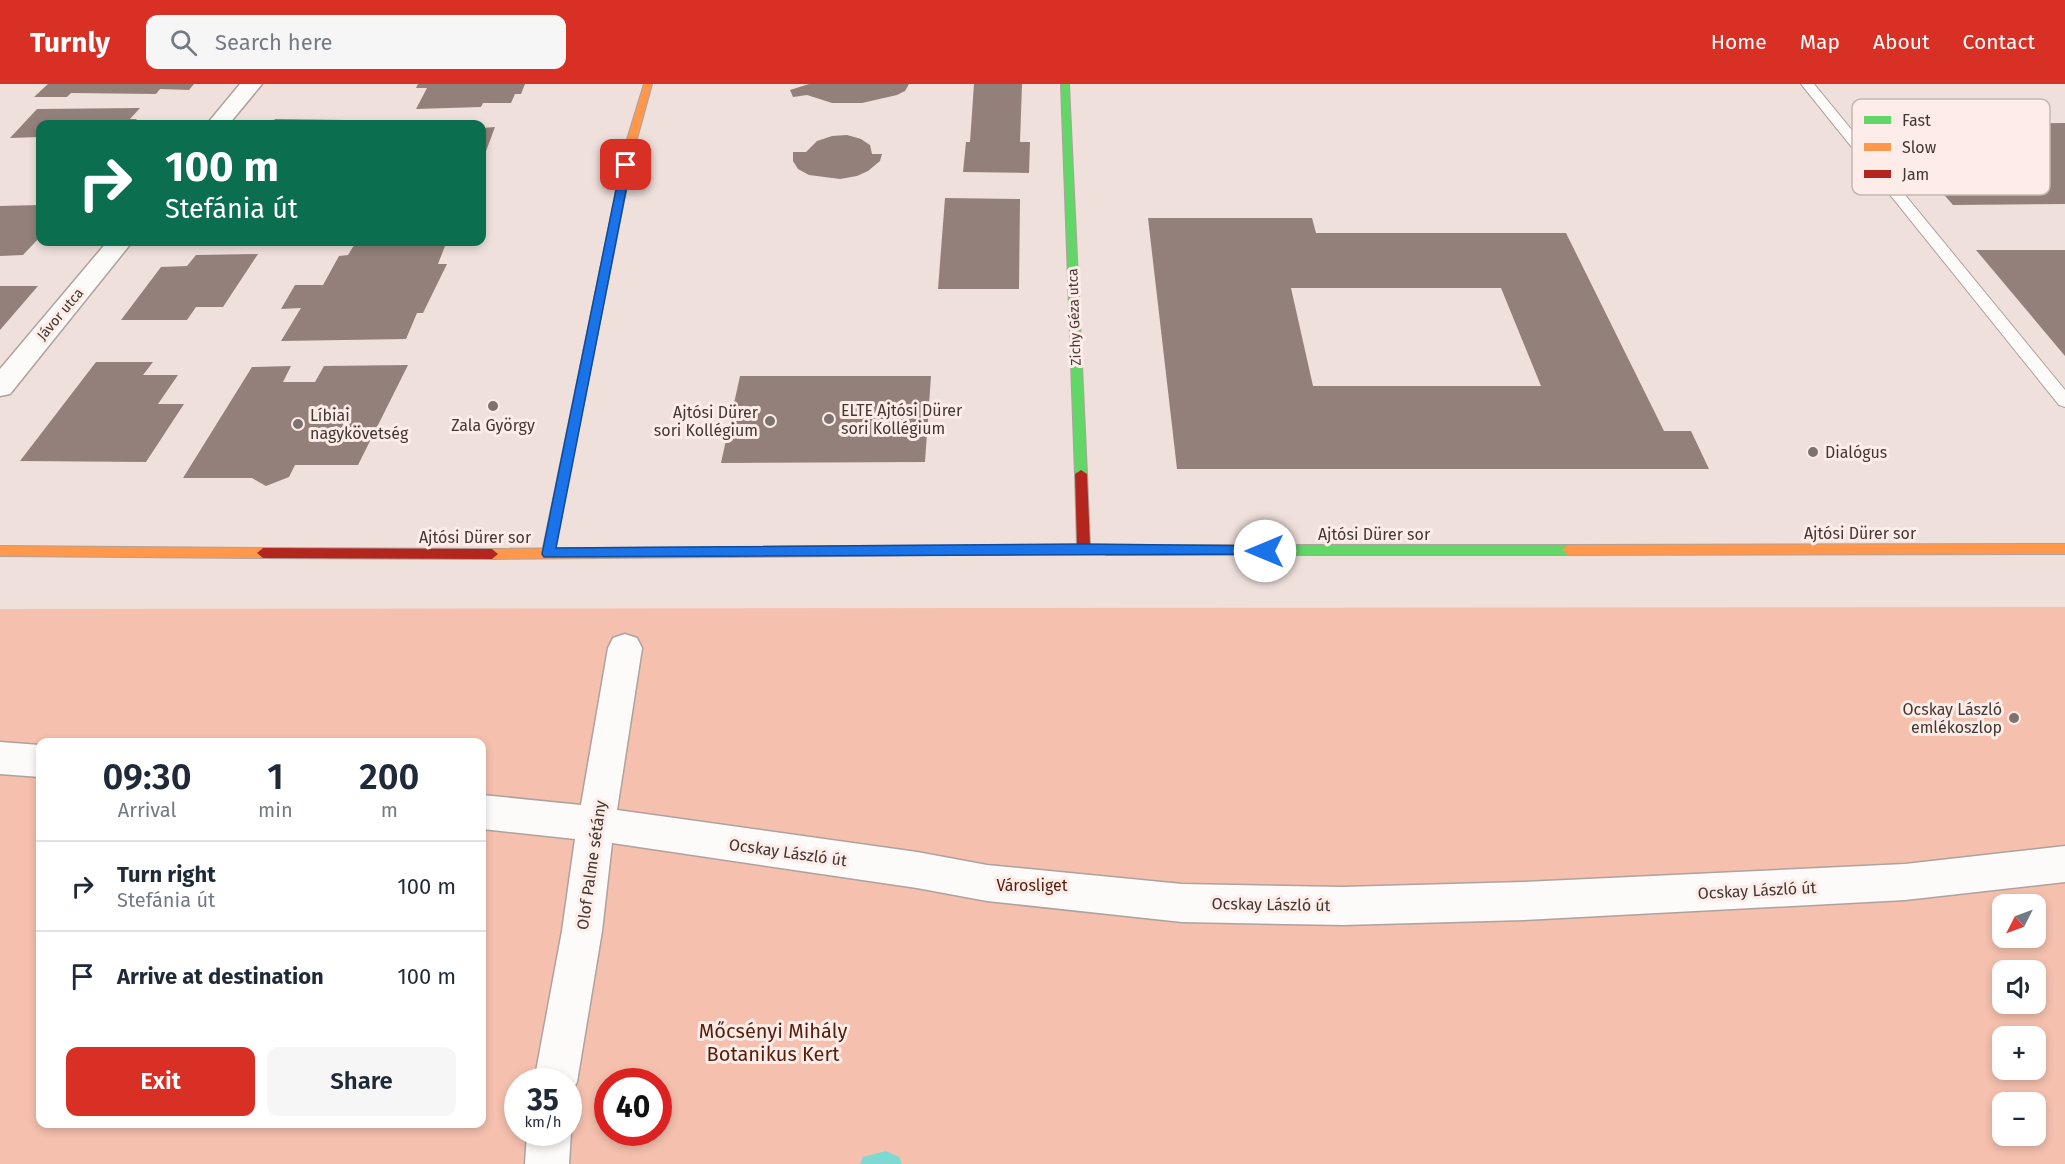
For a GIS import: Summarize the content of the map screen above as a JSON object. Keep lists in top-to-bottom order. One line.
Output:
{"streets":{"street":["Jávor utca","Zichy Géza utca","Ajtósi Dürer sor","Ocskay László út","Olof Palme sétány"]},"crossings":[["Zichy Géza utca","Ajtósi Dürer sor"],["Ocskay László út","Olof Palme sétány"]],"parks":["Városliget","Mőcsényi Mihály Botanikus Kert"],"places":["Zala György","ELTE Ajtósi Dürer sori Kollégium","Ajtósi Dürer sori Kollégium","Líbiai nagykövetség","Dialógus","Ocskay László emlékoszlop"],"legend":["Fast","Slow","Jam"],"north":"bottom left","page":{"header":"Turnly","search":"Search here","nav":["Home","Map","About","Contact"],"turn":["100 m","Stefánia út"],"eta":["09:30","Arrival","1","min","200","m"],"list":[{"name":"Turn right","note":"Stefánia út","value":"100 m"},{"name":"Arrive at destination","value":"100 m"}],"map_buttons":["+","−"],"buttons":["Exit","Share"],"speed":"35 km/h","limit":"40"}}
